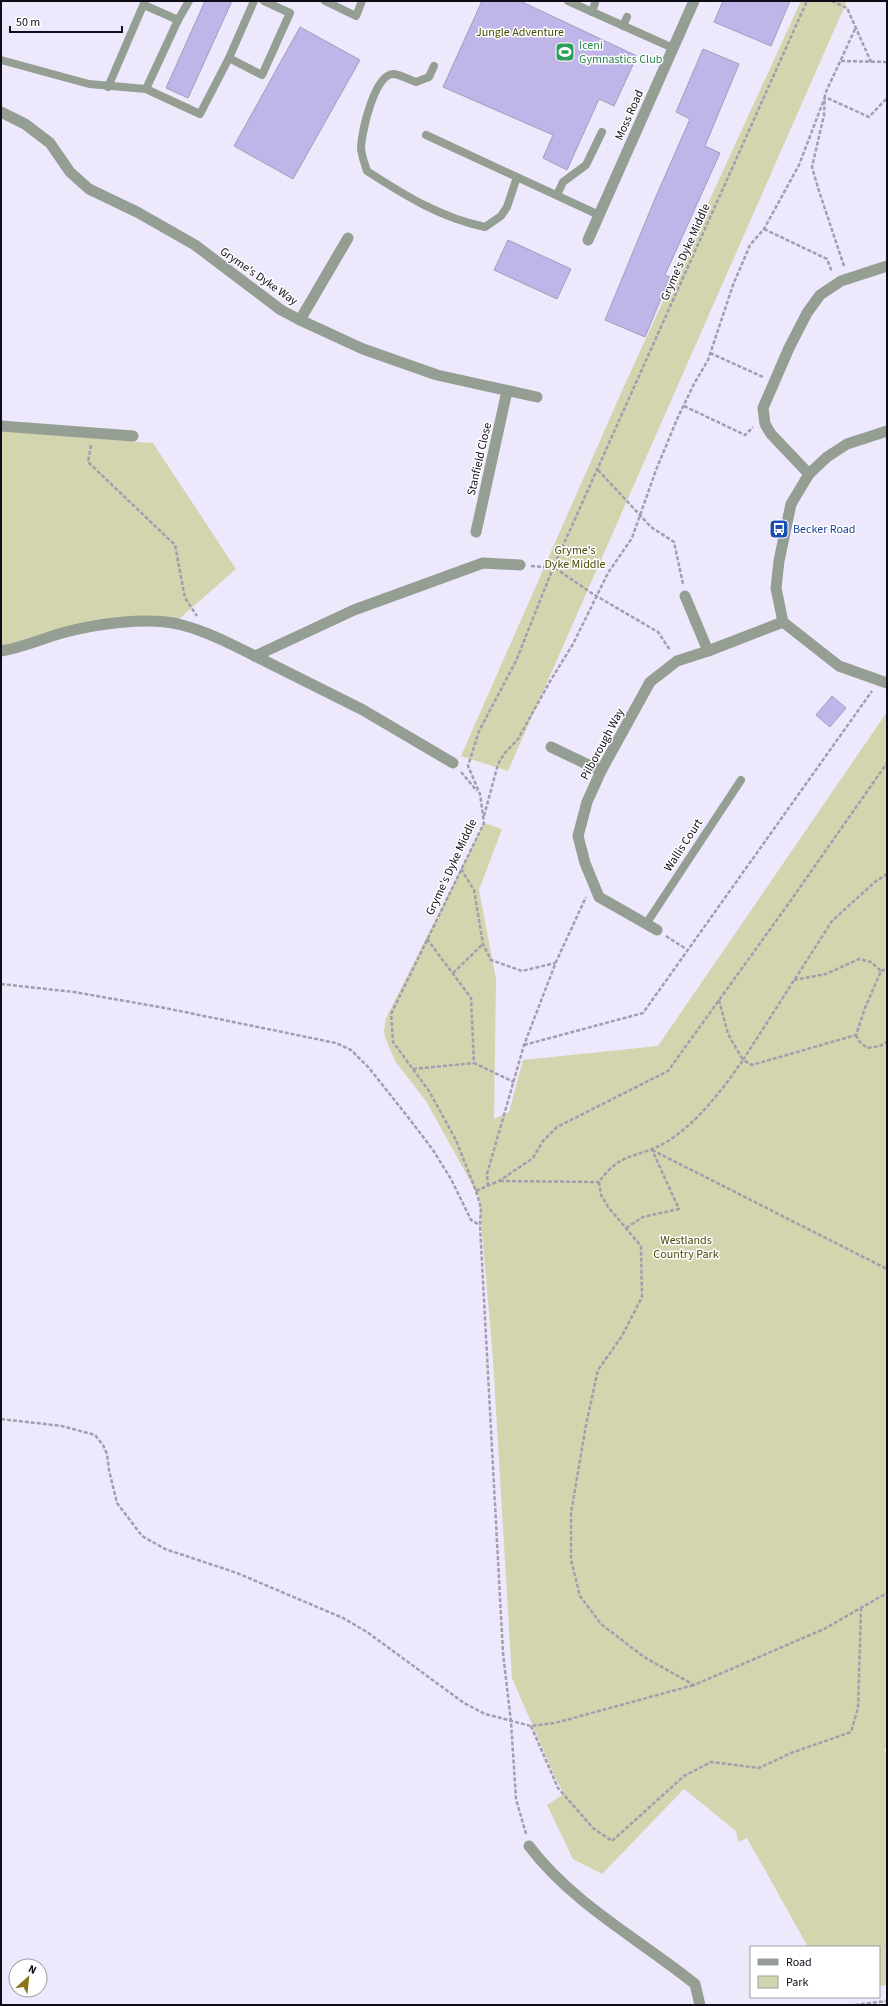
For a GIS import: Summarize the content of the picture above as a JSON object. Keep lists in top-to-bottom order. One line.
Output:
{"streets":{"street":["Moss Road","Gryme's Dyke Way","Stanfield Close","Pilborough Way"],"lane":["Wallis Court"],"path":["Gryme's Dyke Middle"]},"crossings":[["Gryme's Dyke Way","Stanfield Close"],["Pilborough Way","Wallis Court"]],"parks":["Jungle Adventure","Gryme's Dyke Middle","Westlands Country Park"],"places":{"sports":["Iceni Gymnastics Club"],"bus stop":["Becker Road"]},"legend":["Road","Park"],"scale_bar":"50 m","north":"top right"}
